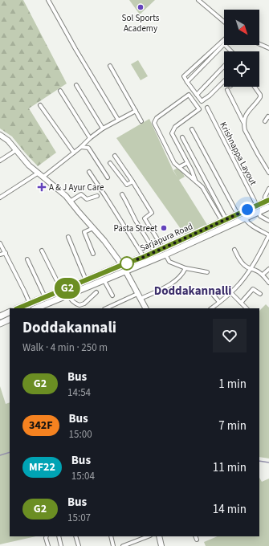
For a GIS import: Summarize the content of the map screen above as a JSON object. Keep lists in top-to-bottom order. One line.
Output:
{"streets":{"main road":["Sarjapura Road"],"street":["Krishnappa Layout"]},"crossings":[["Krishnappa Layout","Sarjapura Road"]],"districts":["Doddakannalli"],"places":{"other":["Sol Sports Academy","Pasta Street"],"health":["A & J Ayur Care"]},"lines":["bus line G2"],"north":"bottom right","page":{"on_map":"G2","heading":["Doddakannali","Walk · 4 min · 250 m"],"list":[{"mark":"G2","name":"Bus","note":"14:54","value":"1 min"},{"mark":"342F","name":"Bus","note":"15:00","value":"7 min"},{"mark":"MF22","name":"Bus","note":"15:04","value":"11 min"},{"mark":"G2","name":"Bus","note":"15:07","value":"14 min"}]}}
